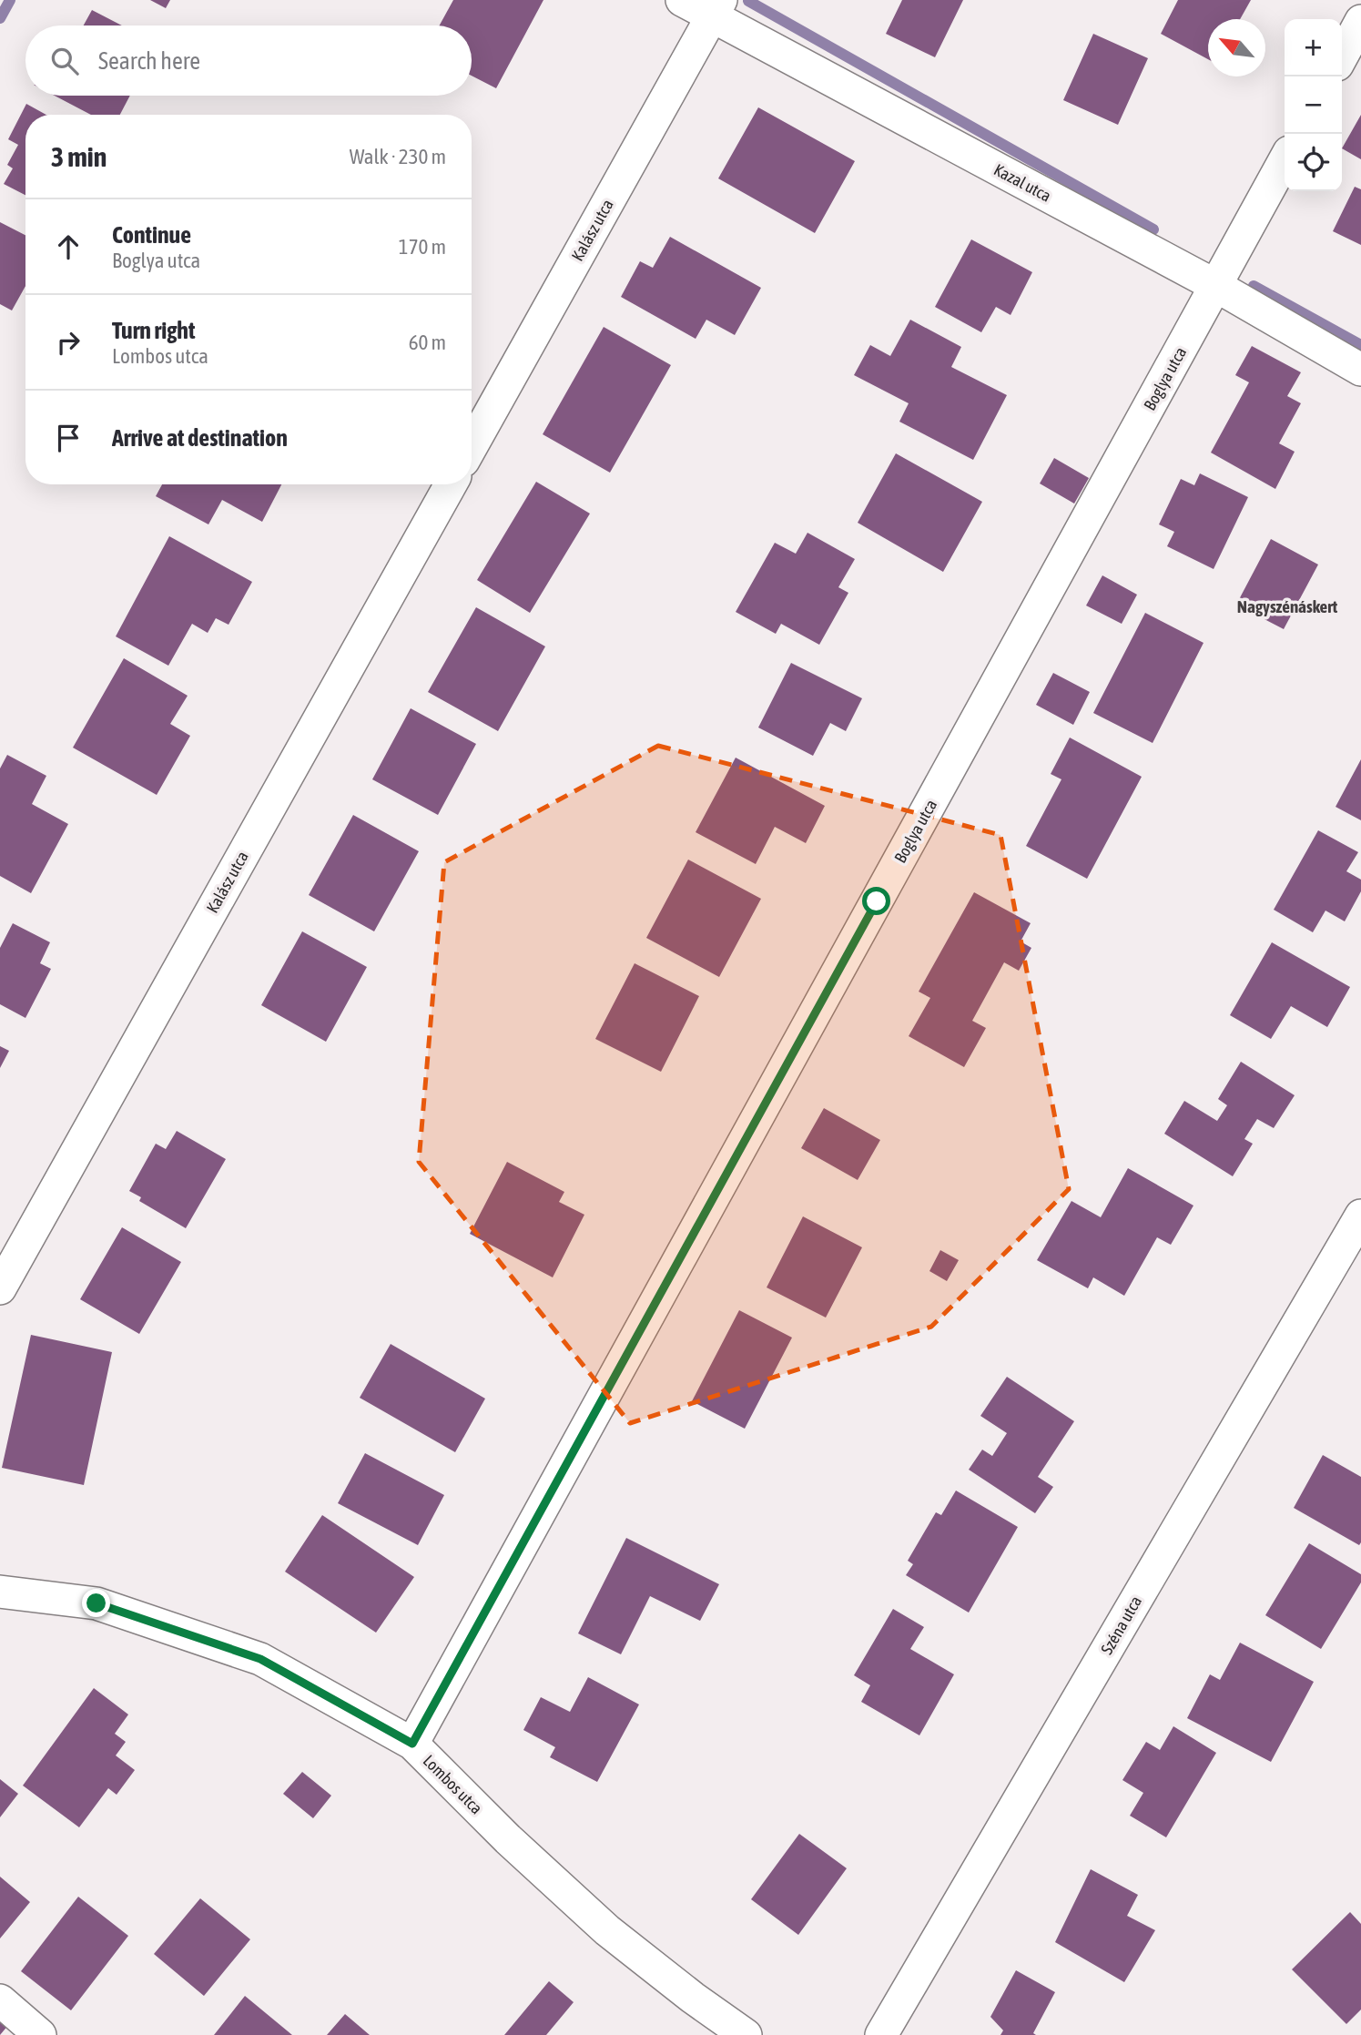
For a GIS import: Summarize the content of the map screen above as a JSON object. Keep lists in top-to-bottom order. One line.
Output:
{"streets":{"street":["Kazal utca","Kalász utca","Boglya utca","Széna utca","Lombos utca"]},"crossings":[["Kazal utca","Kalász utca"],["Kazal utca","Boglya utca"],["Boglya utca","Lombos utca"]],"districts":["Nagyszénáskert"],"north":"top left","page":{"map_buttons":["+","−"],"search":"Search here","heading":["3 min","Walk · 230 m"],"list":[["Continue","Boglya utca","170 m"],["Turn right","Lombos utca","60 m"],"Arrive at destination"]}}
